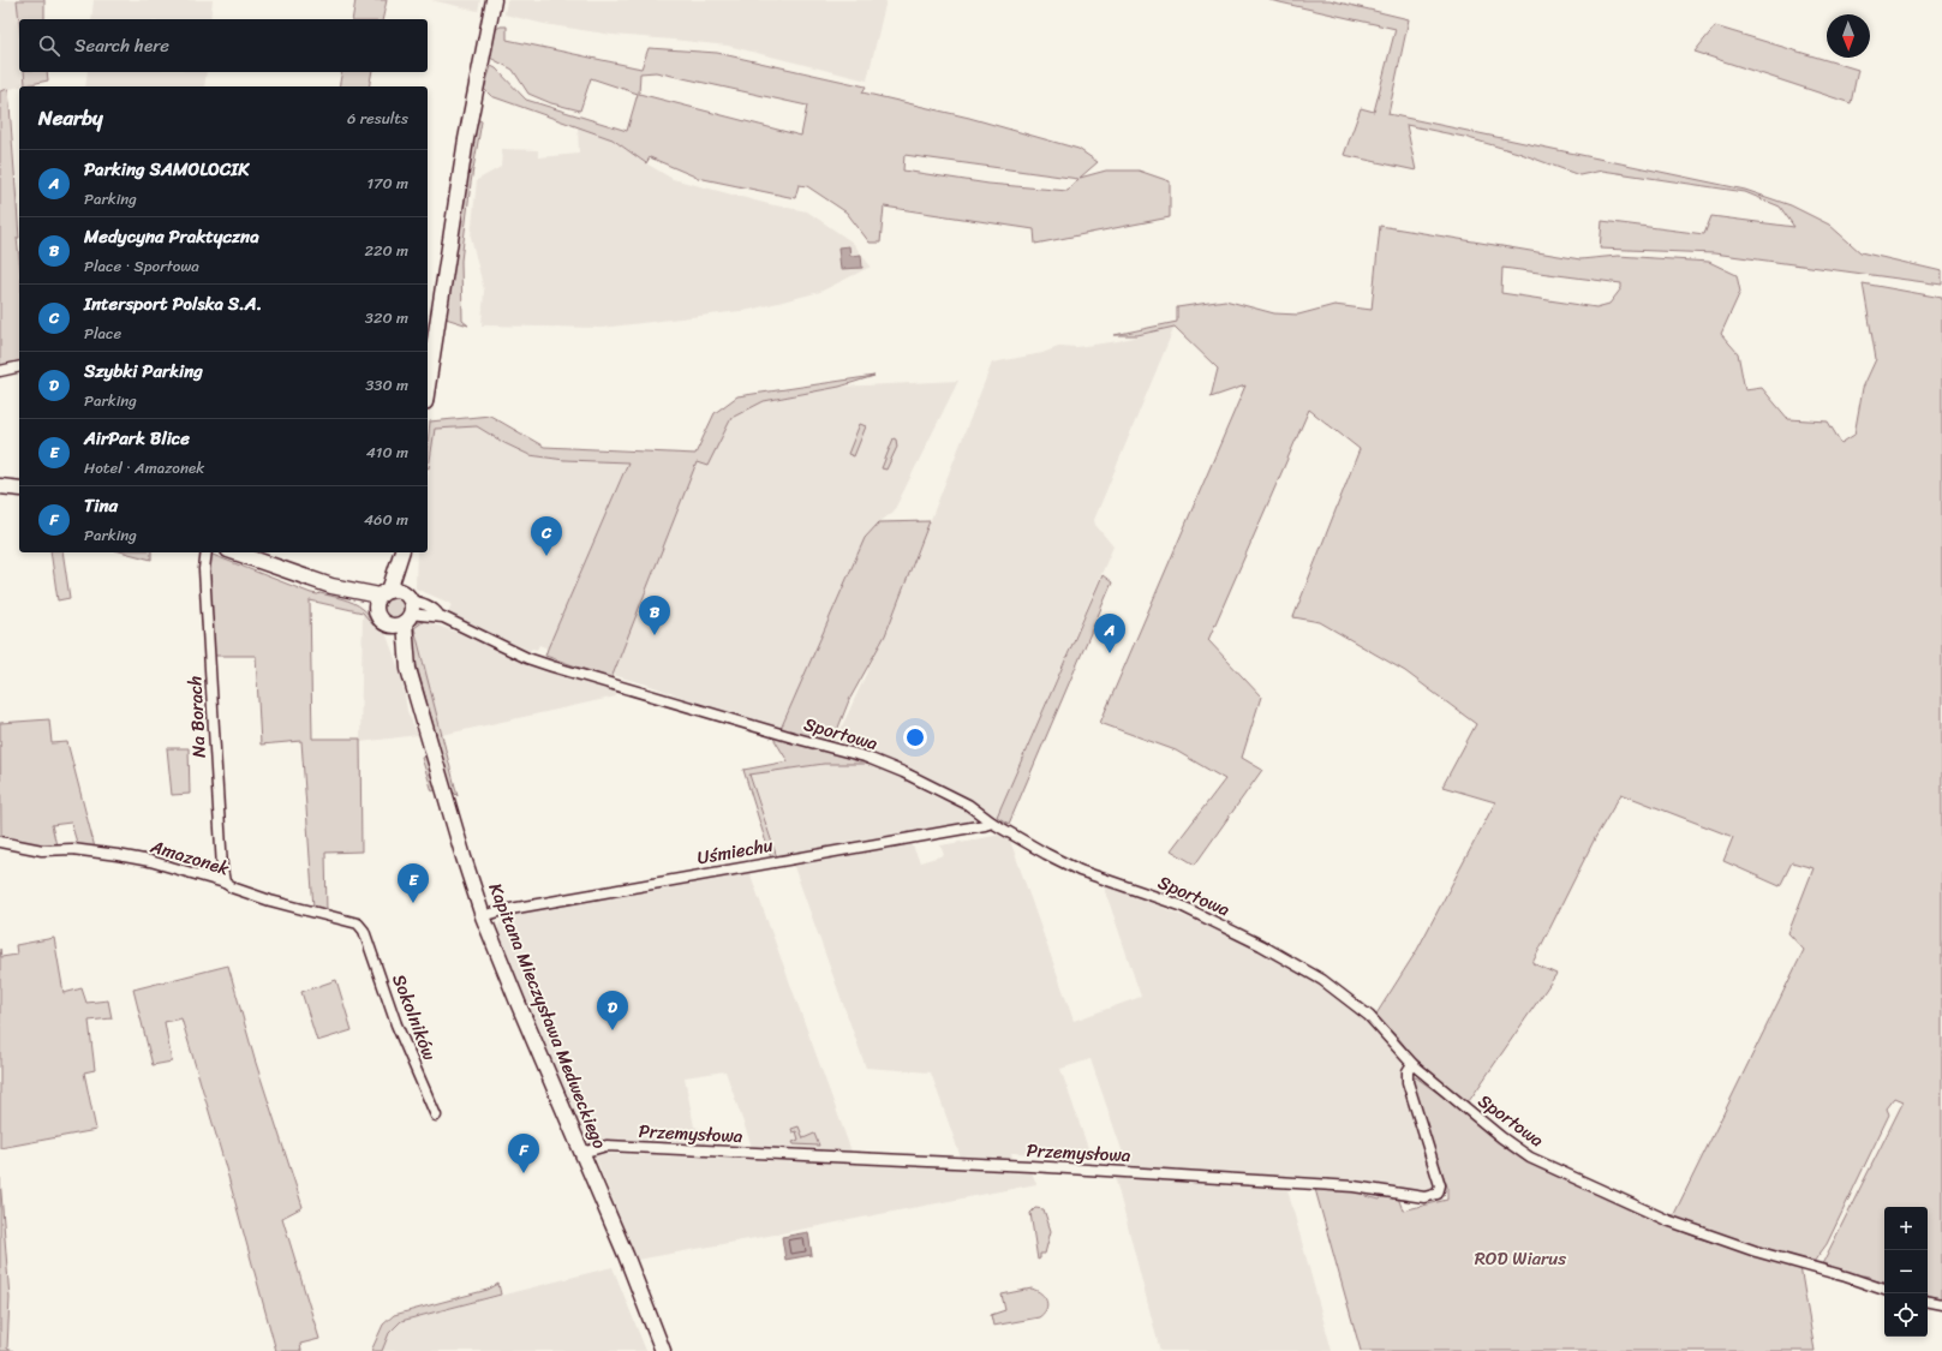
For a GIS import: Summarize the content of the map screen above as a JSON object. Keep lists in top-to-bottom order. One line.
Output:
{"streets":{"main road":["Kapitana Mieczysława Medweckiego"],"street":["Na Borach","Sportowa","Uśmiechu","Amazonek","Sokolników","Przemysłowa"]},"crossings":[["Na Borach","Amazonek"],["Sportowa","Uśmiechu"],["Sportowa","Kapitana Mieczysława Medweckiego"],["Sportowa","Przemysłowa"],["Uśmiechu","Kapitana Mieczysława Medweckiego"],["Amazonek","Sokolników"],["Kapitana Mieczysława Medweckiego","Przemysłowa"]],"parks":["ROD Wiarus"],"north":"bottom","page":{"search":"Search here","heading":["Nearby","6 results"],"list":[{"mark":"A","name":"Parking SAMOLOCIK","note":"Parking","value":"170 m"},{"mark":"B","name":"Medycyna Praktyczna","note":"Place · Sportowa","value":"220 m"},{"mark":"C","name":"Intersport Polska S.A.","note":"Place","value":"320 m"},{"mark":"D","name":"Szybki Parking","note":"Parking","value":"330 m"},{"mark":"E","name":"AirPark Blice","note":"Hotel · Amazonek","value":"410 m"},{"mark":"F","name":"Tina","note":"Parking","value":"460 m"}],"pins":["C","B","A","E","D","F"],"map_buttons":["+","−"]}}
